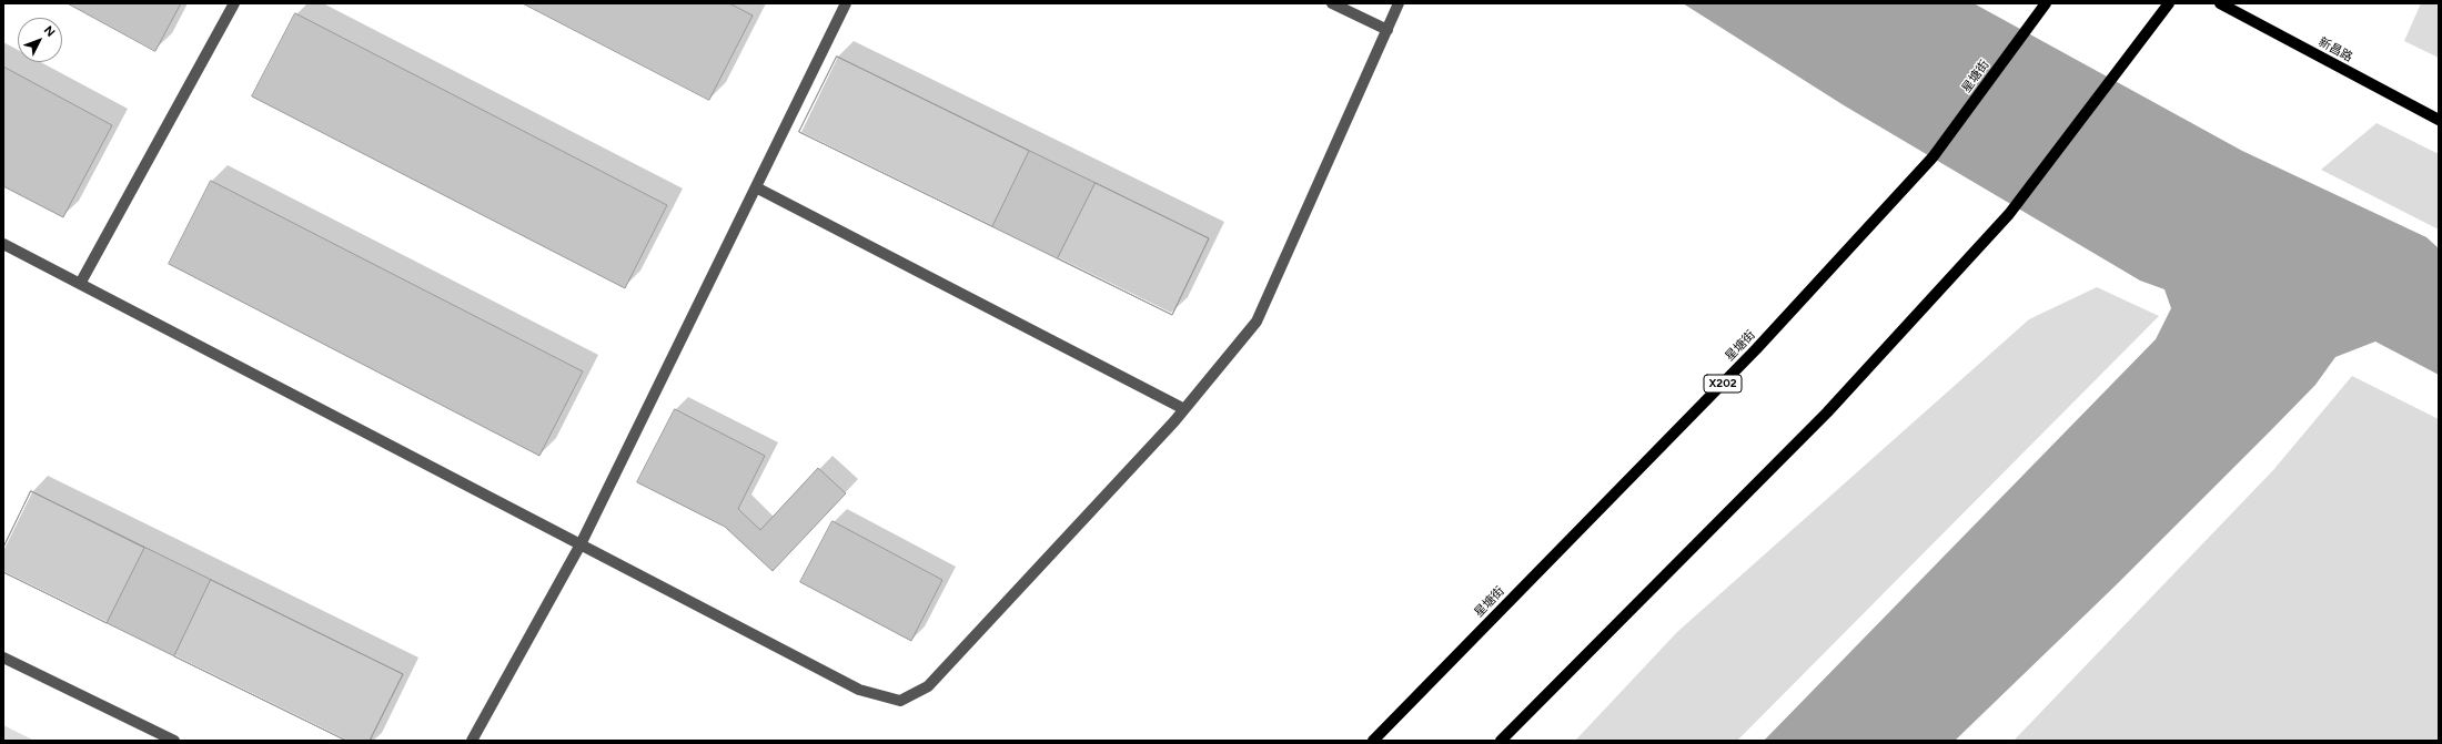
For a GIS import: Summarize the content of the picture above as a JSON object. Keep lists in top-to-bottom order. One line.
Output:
{"streets":{"main road":["新昌路","星塘街","X202"]},"north":"top right"}
